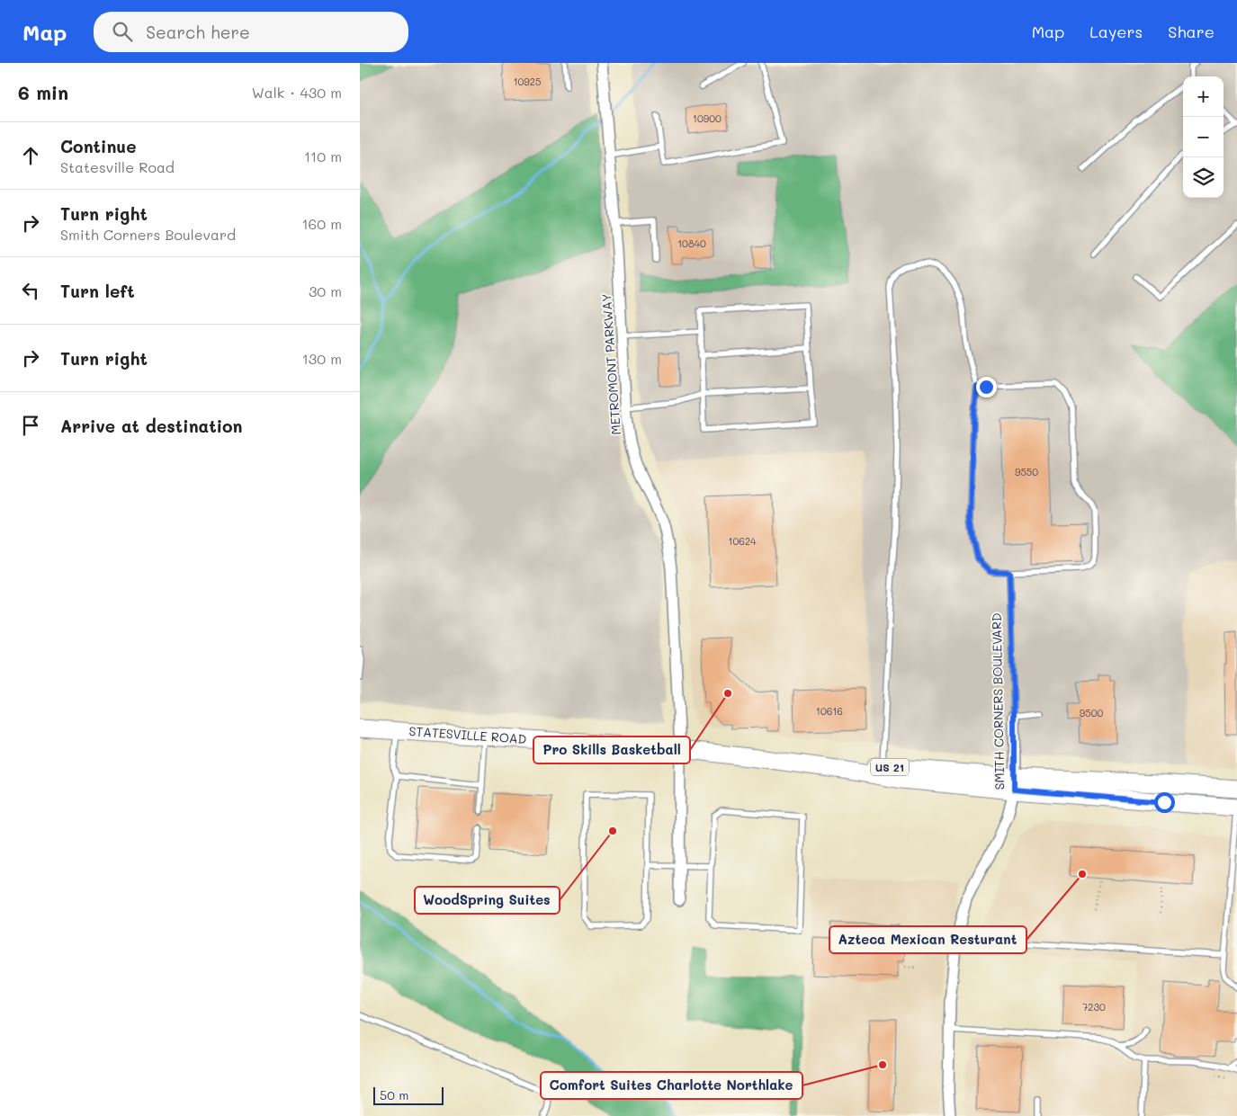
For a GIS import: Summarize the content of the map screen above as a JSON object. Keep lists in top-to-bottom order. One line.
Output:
{"streets":{"main road":["STATESVILLE ROAD","US 21"],"street":["METROMONT PARKWAY","SMITH CORNERS BOULEVARD"]},"crossings":[["METROMONT PARKWAY","STATESVILLE ROAD"],["SMITH CORNERS BOULEVARD","STATESVILLE ROAD"]],"places":["Pro Skills Basketball","WoodSpring Suites","Azteca Mexican Resturant","Comfort Suites Charlotte Northlake"],"house_numbers":["10925","10900","10840","9550","10624","10616","9500","7230"],"scale_bar":"50 m","page":{"header":"Map","search":"Search here","nav":["Map","Layers","Share"],"heading":["6 min","Walk · 430 m"],"map_buttons":["+","−"],"list":[["Continue","Statesville Road","110 m"],["Turn right","Smith Corners Boulevard","160 m"],["Turn left","30 m"],["Turn right","130 m"],"Arrive at destination"],"scale":"50 m"}}
